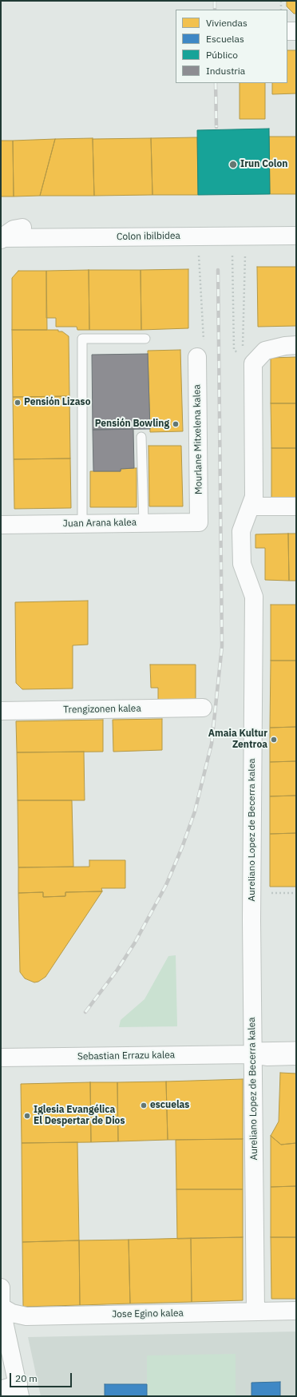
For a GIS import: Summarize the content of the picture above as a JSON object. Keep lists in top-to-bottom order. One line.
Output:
{"streets":{"street":["Colon ibilbidea","Mourlane Mitxelena kalea","Juan Arana kalea","Trengizonen kalea","Aureliano Lopez de Becerra kalea","Sebastian Errazu kalea","Jose Egino kalea"]},"crossings":[["Mourlane Mitxelena kalea","Juan Arana kalea"],["Aureliano Lopez de Becerra kalea","Sebastian Errazu kalea"],["Aureliano Lopez de Becerra kalea","Jose Egino kalea"]],"places":["Irun Colon","Pensión Lizaso","Pensión Bowling","Amaia Kultur Zentroa","escuelas","Iglesia Evangélica El Despertar de Dios"],"legend":["Viviendas","Escuelas","Público","Industria"],"scale_bar":"20 m"}
